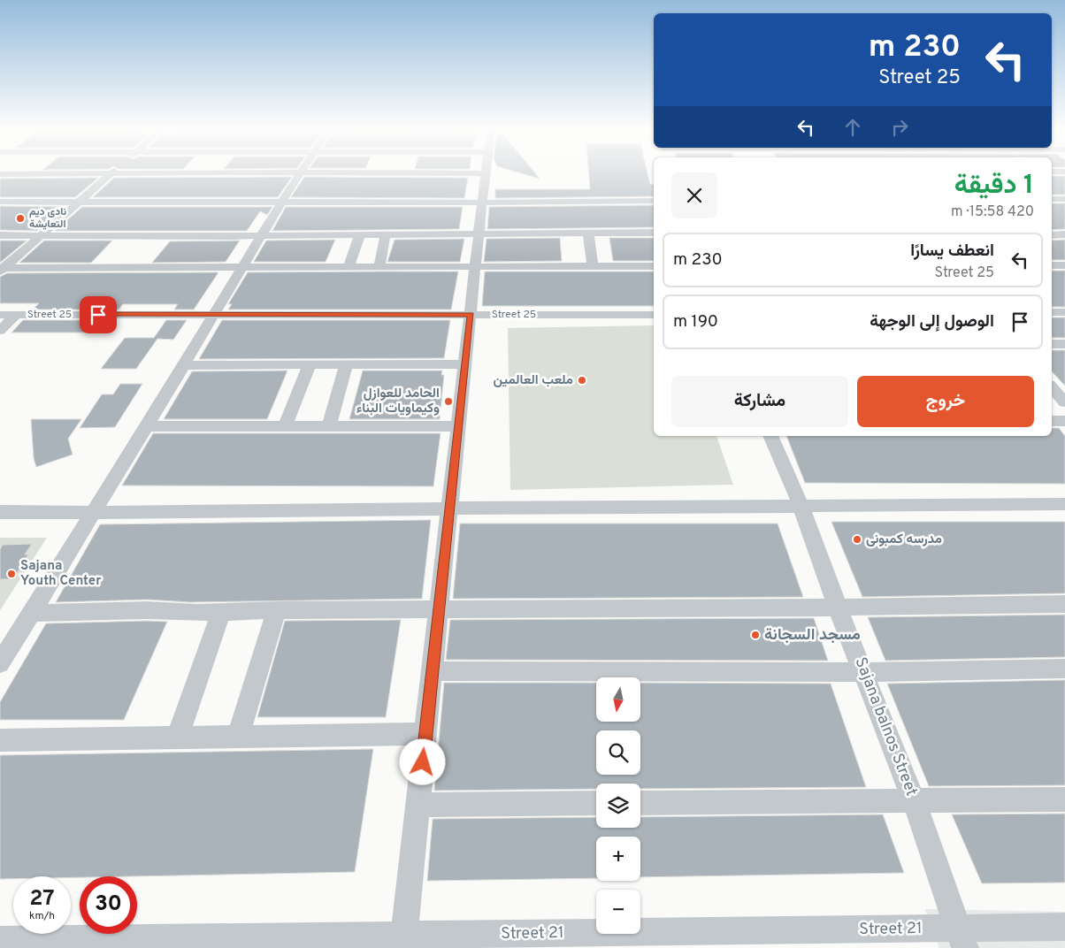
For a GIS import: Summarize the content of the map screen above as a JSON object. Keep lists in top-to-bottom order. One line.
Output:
{"streets":{"street":["Street 25","Sajana balnos Street","Street 21"]},"crossings":[["Sajana balnos Street","Street 21"]],"places":["نادى ديم التعايشة","ملعب العالمين","الحامد للعوازل وكيماويات البناء","مدرسه كمبونى","Sajana Youth Center","مسجد السجانة"],"north":"bottom","page":{"turn":["230 m","Street 25"],"heading":["1 دقيقة","420 m · 15:58"],"list":[{"name":"انعطف يسارًا","note":"Street 25","value":"230 m"},{"name":"الوصول إلى الوجهة","value":"190 m"}],"buttons":["خروج","مشاركة"],"map_buttons":["+","−"],"speed":"27 km/h","limit":"30"}}
